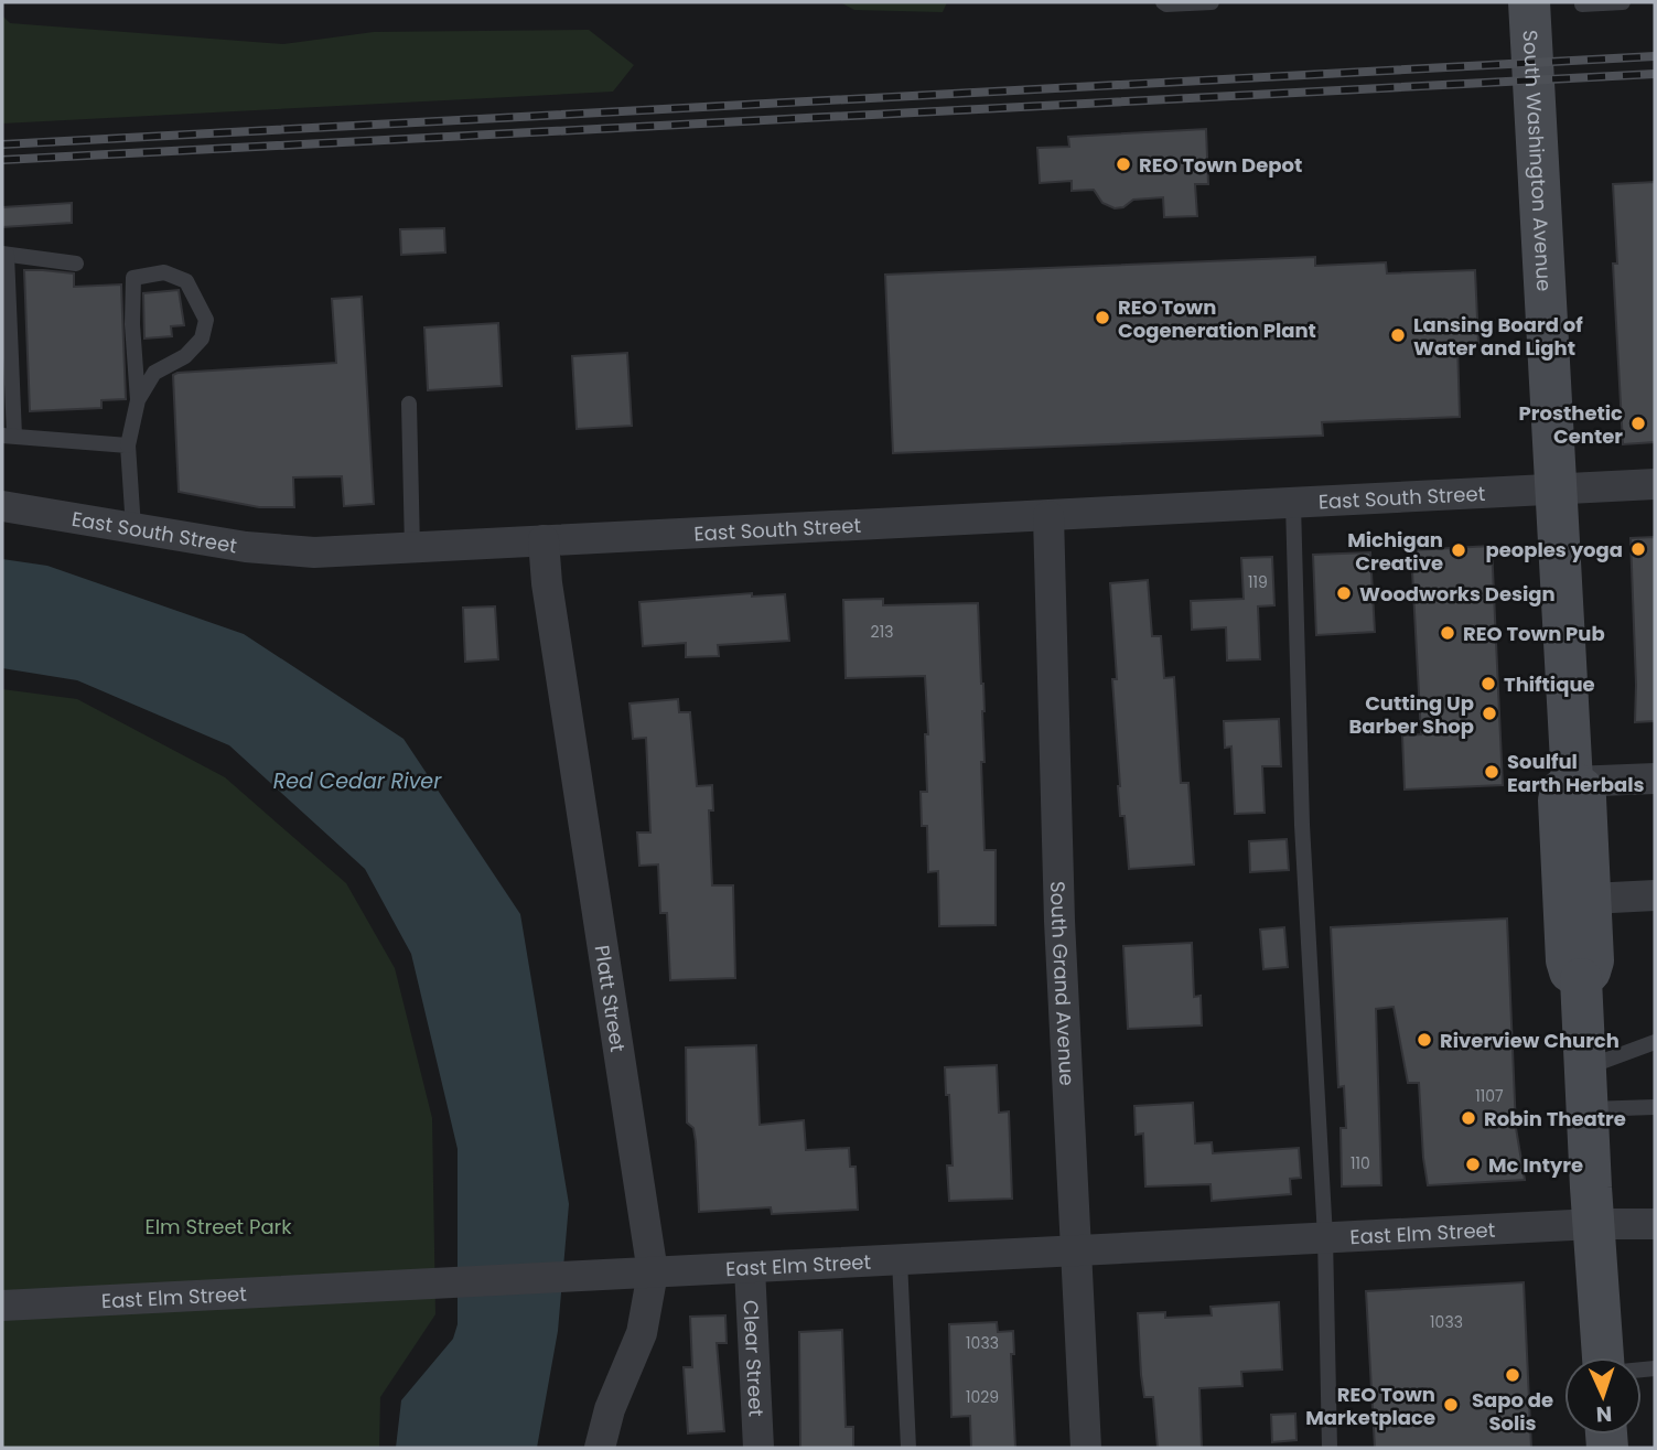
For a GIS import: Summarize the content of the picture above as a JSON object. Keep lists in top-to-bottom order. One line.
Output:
{"streets":{"street":["South Washington Avenue","East South Street","South Grand Avenue","Platt Street","East Elm Street","Clear Street"]},"crossings":[["South Washington Avenue","East South Street"],["South Washington Avenue","East Elm Street"],["East South Street","South Grand Avenue"],["East South Street","Platt Street"],["South Grand Avenue","East Elm Street"],["Platt Street","East Elm Street"],["East Elm Street","Clear Street"]],"water":["Red Cedar River"],"parks":["Elm Street Park"],"places":["REO Town Depot","REO Town Cogeneration Plant","Lansing Board of Water and Light","Prosthetic Center","peoples yoga","Michigan Creative","Woodworks Design","REO Town Pub","Thiftique","Cutting Up Barber Shop","Soulful Earth Herbals","Riverview Church","Robin Theatre","Mc Intyre","Sapo de Solis","REO Town Marketplace"],"house_numbers":["119","213","1107","110","1033","1033","1029"],"north":"bottom"}
